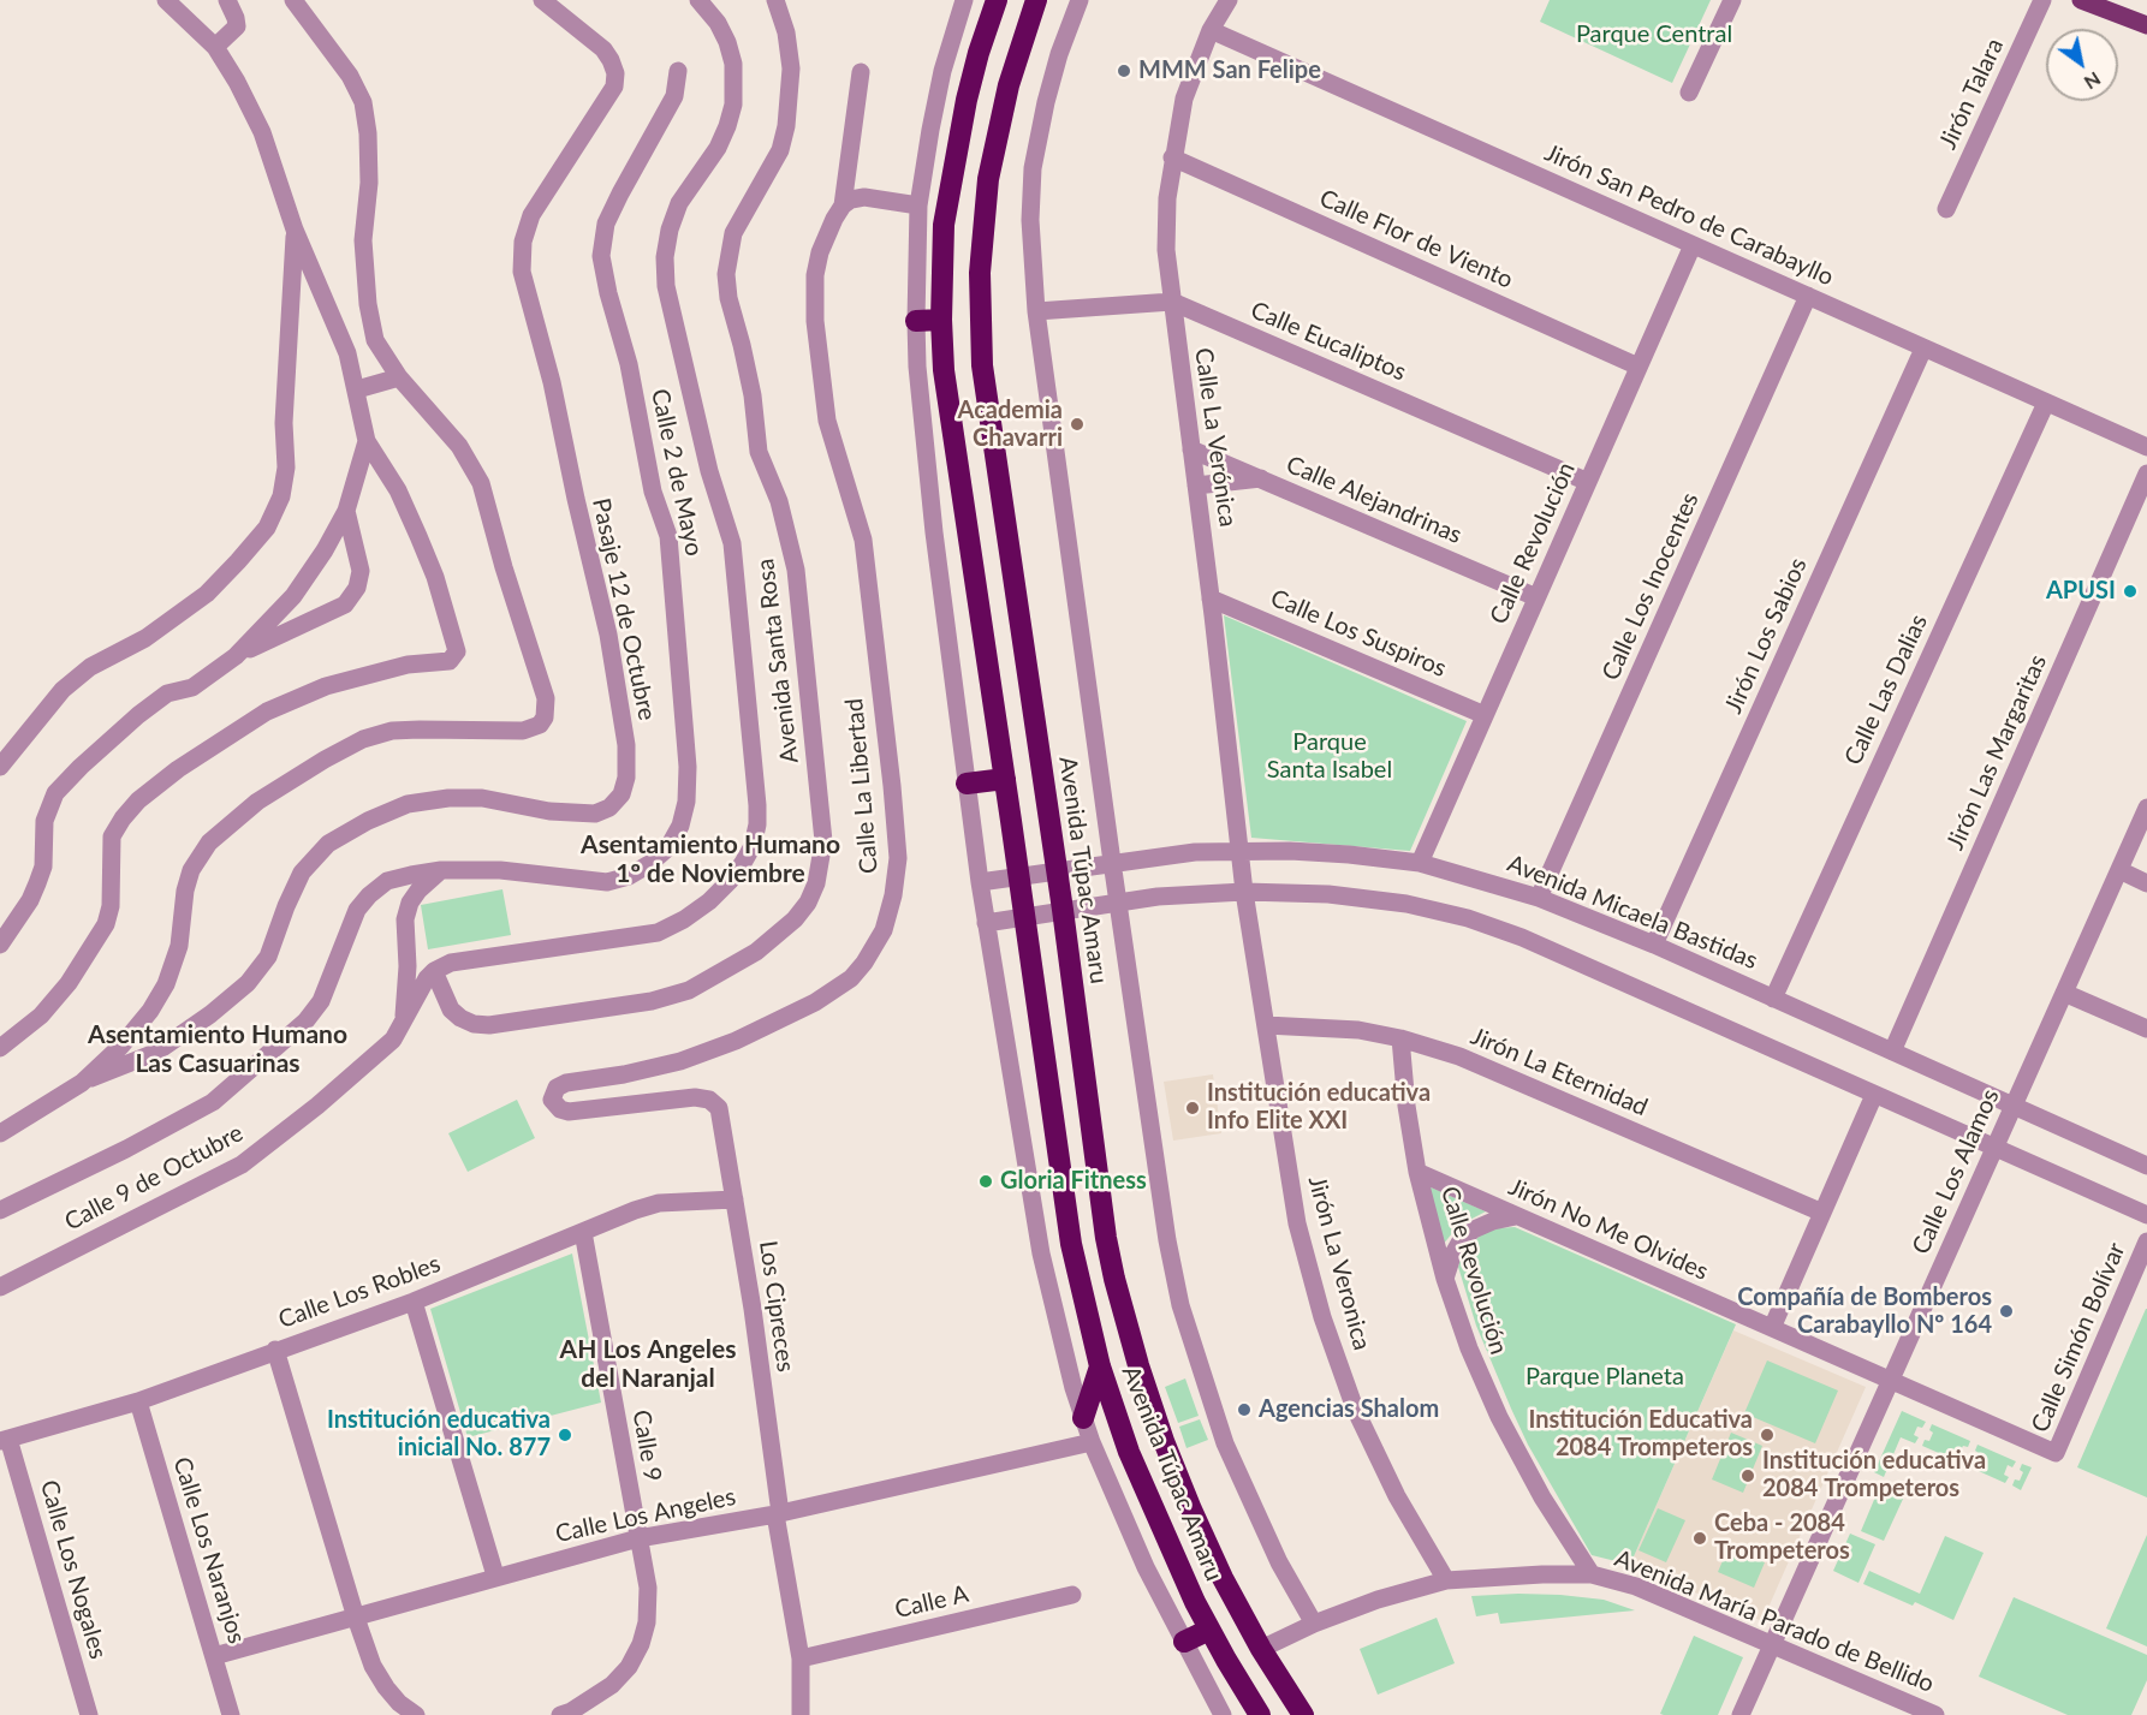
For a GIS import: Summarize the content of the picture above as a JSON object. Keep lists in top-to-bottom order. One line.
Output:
{"streets":{"highway":["Avenida Túpac Amaru"],"street":["Jirón Talara","Jirón San Pedro de Carabayllo","Calle Flor de Viento","Calle Eucaliptos","Calle La Verónica","Calle 2 de Mayo","Calle Alejandrinas","Calle Revolución","Calle Los Inocentes","Pasaje 12 de Octubre","Calle Los Suspiros","Jirón Los Sabios","Avenida Santa Rosa","Calle Las Dalias","Jirón Las Margaritas","Calle La Libertad","Avenida Micaela Bastidas","Jirón La Eternidad","Calle Los Alamos","Calle 9 de Octubre","Jirón No Me Olvides","Jirón La Veronica","Calle Los Robles","Los Cipreces","Calle Simón Bolívar","Calle 9","Calle Los Angeles","Calle Los Naranjos","Calle Los Nogales","Calle A","Avenida María Parado de Bellido"]},"crossings":[["Jirón San Pedro de Carabayllo","Calle La Verónica"],["Jirón San Pedro de Carabayllo","Calle Revolución"],["Jirón San Pedro de Carabayllo","Calle Los Inocentes"],["Jirón San Pedro de Carabayllo","Jirón Los Sabios"],["Jirón San Pedro de Carabayllo","Calle Las Dalias"],["Calle Flor de Viento","Calle La Verónica"],["Calle Flor de Viento","Calle Revolución"],["Calle Eucaliptos","Calle La Verónica"],["Calle Eucaliptos","Calle Revolución"],["Calle Eucaliptos","Avenida Túpac Amaru"],["Calle La Verónica","Calle Alejandrinas"],["Calle La Verónica","Calle Los Suspiros"],["Calle La Verónica","Avenida Micaela Bastidas"],["Calle La Verónica","Jirón La Veronica"],["Calle Alejandrinas","Calle Revolución"],["Calle Revolución","Calle Los Suspiros"],["Calle Revolución","Avenida Micaela Bastidas"],["Calle Revolución","Jirón La Eternidad"],["Calle Revolución","Jirón No Me Olvides"],["Calle Revolución","Avenida María Parado de Bellido"],["Calle Los Inocentes","Avenida Micaela Bastidas"],["Jirón Los Sabios","Avenida Micaela Bastidas"],["Avenida Santa Rosa","Calle 9 de Octubre"],["Calle Las Dalias","Avenida Micaela Bastidas"],["Jirón Las Margaritas","Avenida Micaela Bastidas"],["Calle La Libertad","Los Cipreces"],["Avenida Túpac Amaru","Avenida Micaela Bastidas"],["Avenida Túpac Amaru","Avenida María Parado de Bellido"],["Avenida Micaela Bastidas","Calle Los Alamos"],["Jirón La Eternidad","Jirón La Veronica"],["Calle Los Alamos","Jirón No Me Olvides"],["Calle Los Alamos","Avenida María Parado de Bellido"],["Jirón No Me Olvides","Calle Simón Bolívar"],["Jirón La Veronica","Avenida María Parado de Bellido"],["Calle Los Robles","Los Cipreces"],["Calle Los Robles","Calle 9"],["Calle Los Robles","Calle Los Naranjos"],["Calle Los Robles","Calle Los Nogales"],["Los Cipreces","Calle Los Angeles"],["Los Cipreces","Calle A"],["Calle 9","Calle Los Angeles"],["Calle Los Angeles","Calle Los Naranjos"]],"districts":["Asentamiento Humano 1º de Noviembre","Asentamiento Humano Las Casuarinas","AH Los Angeles del Naranjal"],"parks":["Parque Central","Parque Santa Isabel","Parque Planeta"],"places":["MMM San Felipe","Academia Chavarri","APUSI","Institución educativa Info Elite XXI","Gloria Fitness","Compañía de Bomberos Carabayllo Nº 164","Agencias Shalom","Institución educativa inicial No. 877","Institución Educativa 2084 Trompeteros","Institución educativa 2084 Trompeteros","Ceba - 2084 Trompeteros"],"north":"bottom right"}
